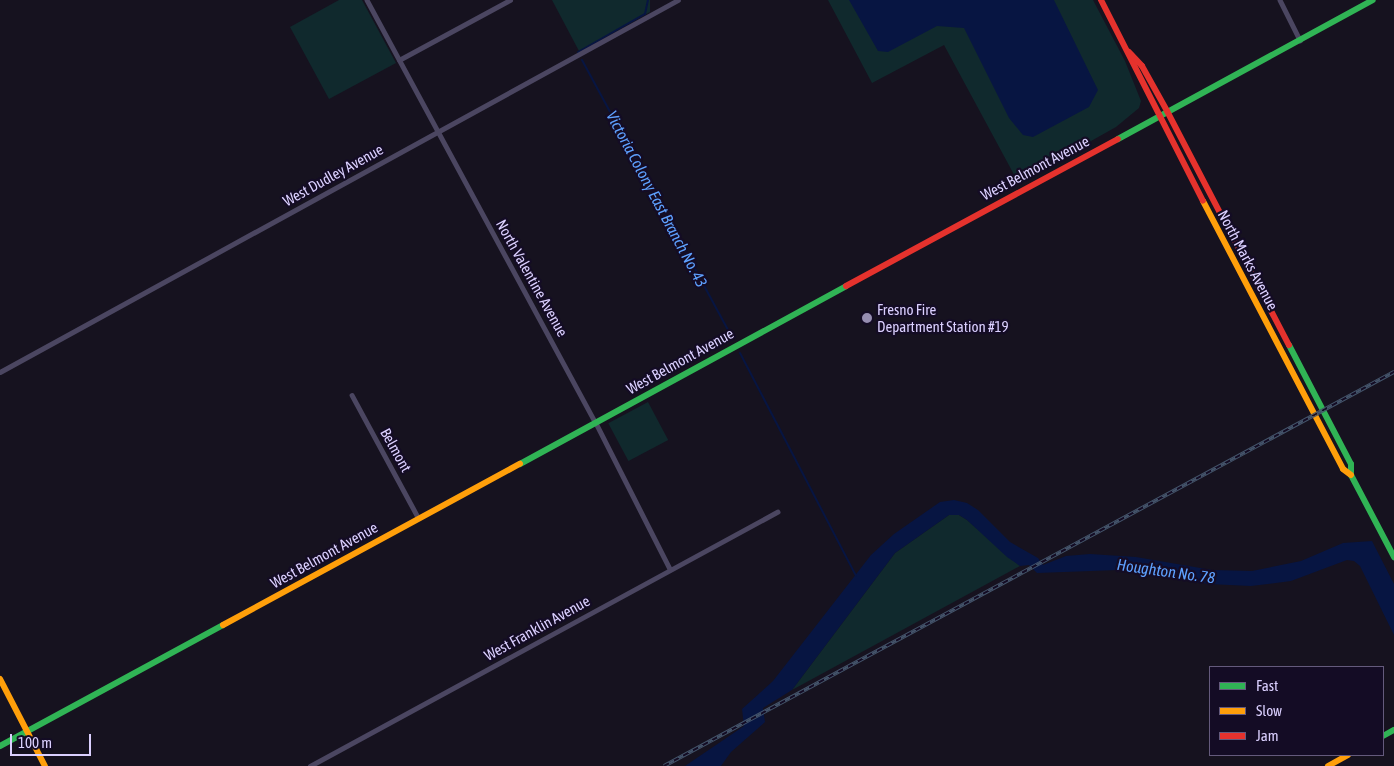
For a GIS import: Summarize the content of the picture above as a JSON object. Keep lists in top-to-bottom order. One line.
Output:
{"streets":{"street":["West Belmont Avenue","West Dudley Avenue","North Marks Avenue","North Valentine Avenue","Belmont","West Franklin Avenue"]},"crossings":[["West Belmont Avenue","North Marks Avenue"],["West Belmont Avenue","North Valentine Avenue"],["West Belmont Avenue","Belmont"],["West Dudley Avenue","North Valentine Avenue"],["North Valentine Avenue","West Franklin Avenue"]],"water":["Victoria Colony East Branch No. 43","Houghton No. 78"],"places":["Fresno Fire Department Station #19"],"legend":["Fast","Slow","Jam"],"scale_bar":"100 m"}
